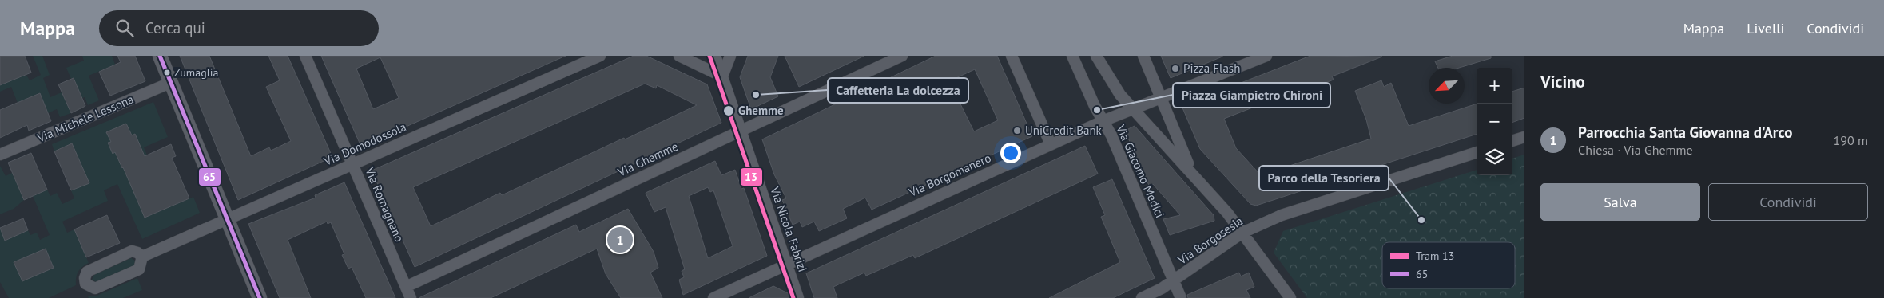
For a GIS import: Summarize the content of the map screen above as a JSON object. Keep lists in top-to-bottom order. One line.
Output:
{"streets":{"street":["Via Michele Lessona","Via Domodossola","Via Ghemme","Via Giacomo Medici","Via Borgomanero","Via Romagnano","Via Nicola Fabrizi","Via Borgosesia"]},"crossings":[["Via Domodossola","Via Romagnano"],["Via Ghemme","Via Romagnano"],["Via Ghemme","Via Nicola Fabrizi"],["Via Giacomo Medici","Via Borgomanero"],["Via Giacomo Medici","Via Borgosesia"],["Via Borgomanero","Via Nicola Fabrizi"]],"places":["Pizza Flash","Zumaglia","Caffetteria La dolcezza","Piazza Giampietro Chironi","Ghemme","UniCredit Bank","Parco della Tesoriera"],"lines":["tram line 13","transit line 65"],"legend":["Tram 13","65"],"north":"bottom left","page":{"header":"Mappa","search":"Cerca qui","nav":["Mappa","Livelli","Condividi"],"heading":"Vicino","map_buttons":["+","−"],"list":[{"mark":"1","name":"Parrocchia Santa Giovanna d'Arco","note":"Chiesa · Via Ghemme","value":"190 m"}],"buttons":["Salva","Condividi"],"pins":"1"}}
